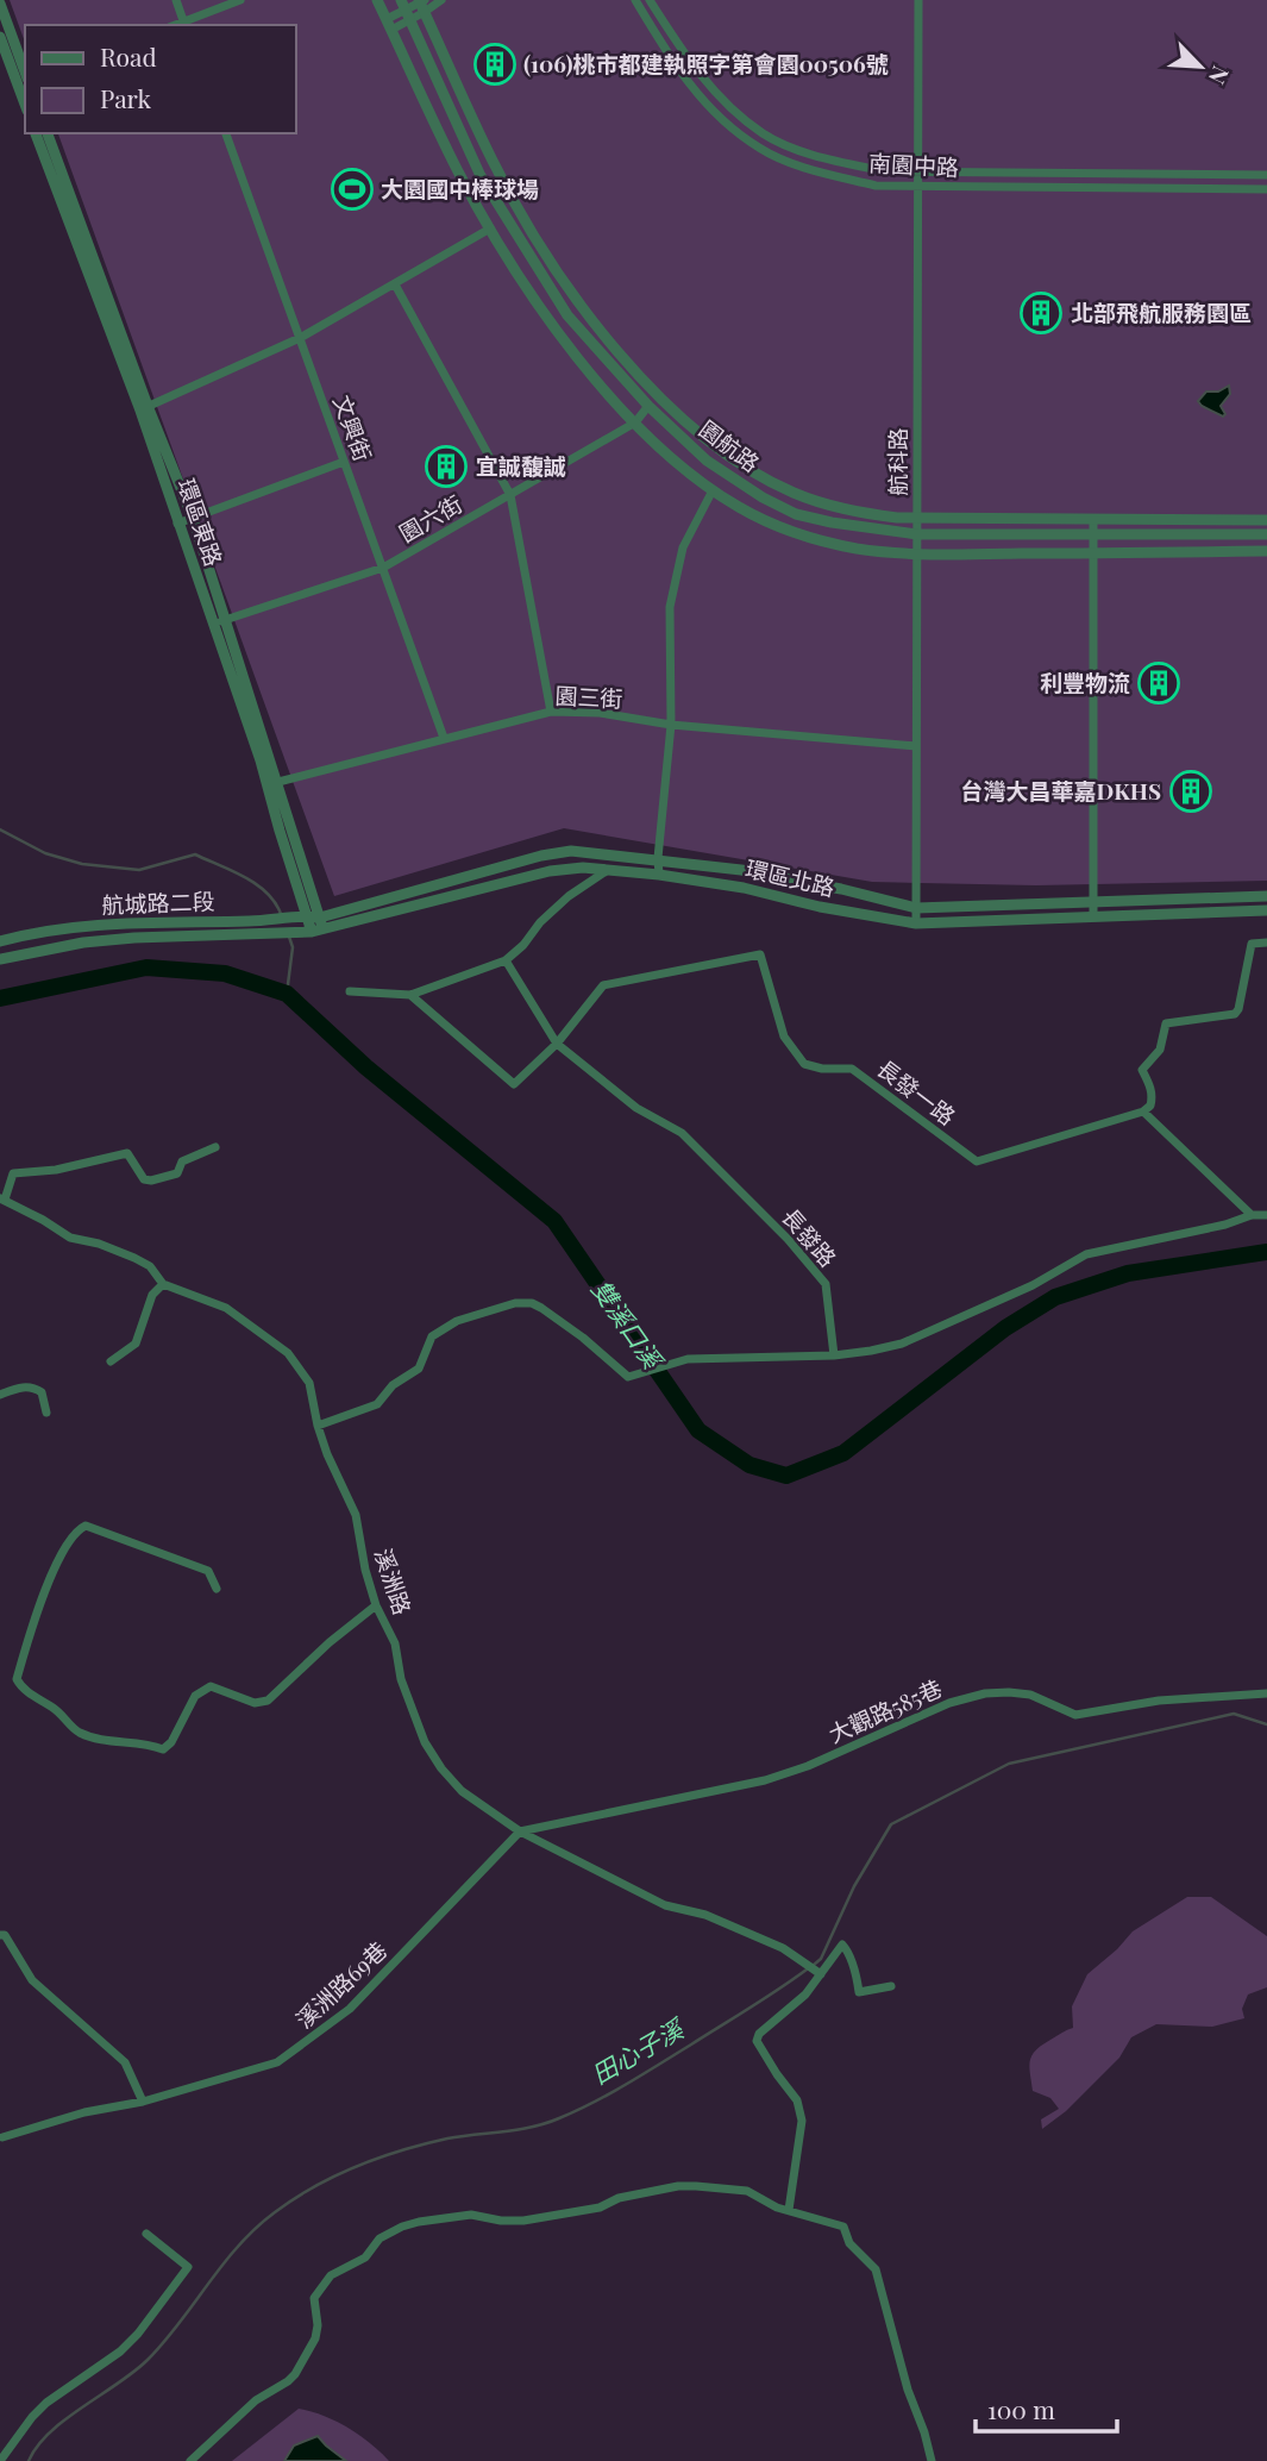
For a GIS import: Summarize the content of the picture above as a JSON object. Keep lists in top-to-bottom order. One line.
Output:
{"streets":{"street":["南園中路","文興街","園航路","航科路","園六街","環區東路","園三街","環區北路","航城路二段","長發一路","長發路","溪洲路","大觀路585巷","溪洲路69巷"]},"crossings":[["南園中路","航科路"],["文興街","園六街"],["文興街","園三街"],["園航路","航科路"],["園航路","園六街"],["航科路","園三街"],["航科路","環區北路"],["園六街","環區東路"],["環區東路","園三街"],["環區東路","環區北路"],["環區東路","航城路二段"],["環區北路","航城路二段"],["長發一路","長發路"],["溪洲路","大觀路585巷"],["溪洲路","溪洲路69巷"],["大觀路585巷","溪洲路69巷"]],"water":["雙溪口溪","田心子溪"],"places":{"building":["(106)桃市都建執照字第會園00506號","北部飛航服務園區","宜誠馥誠","利豐物流","台灣大昌華嘉DKHS"],"sports":["大園國中棒球場"]},"legend":["Road","Park"],"scale_bar":"100 m","north":"bottom right"}
